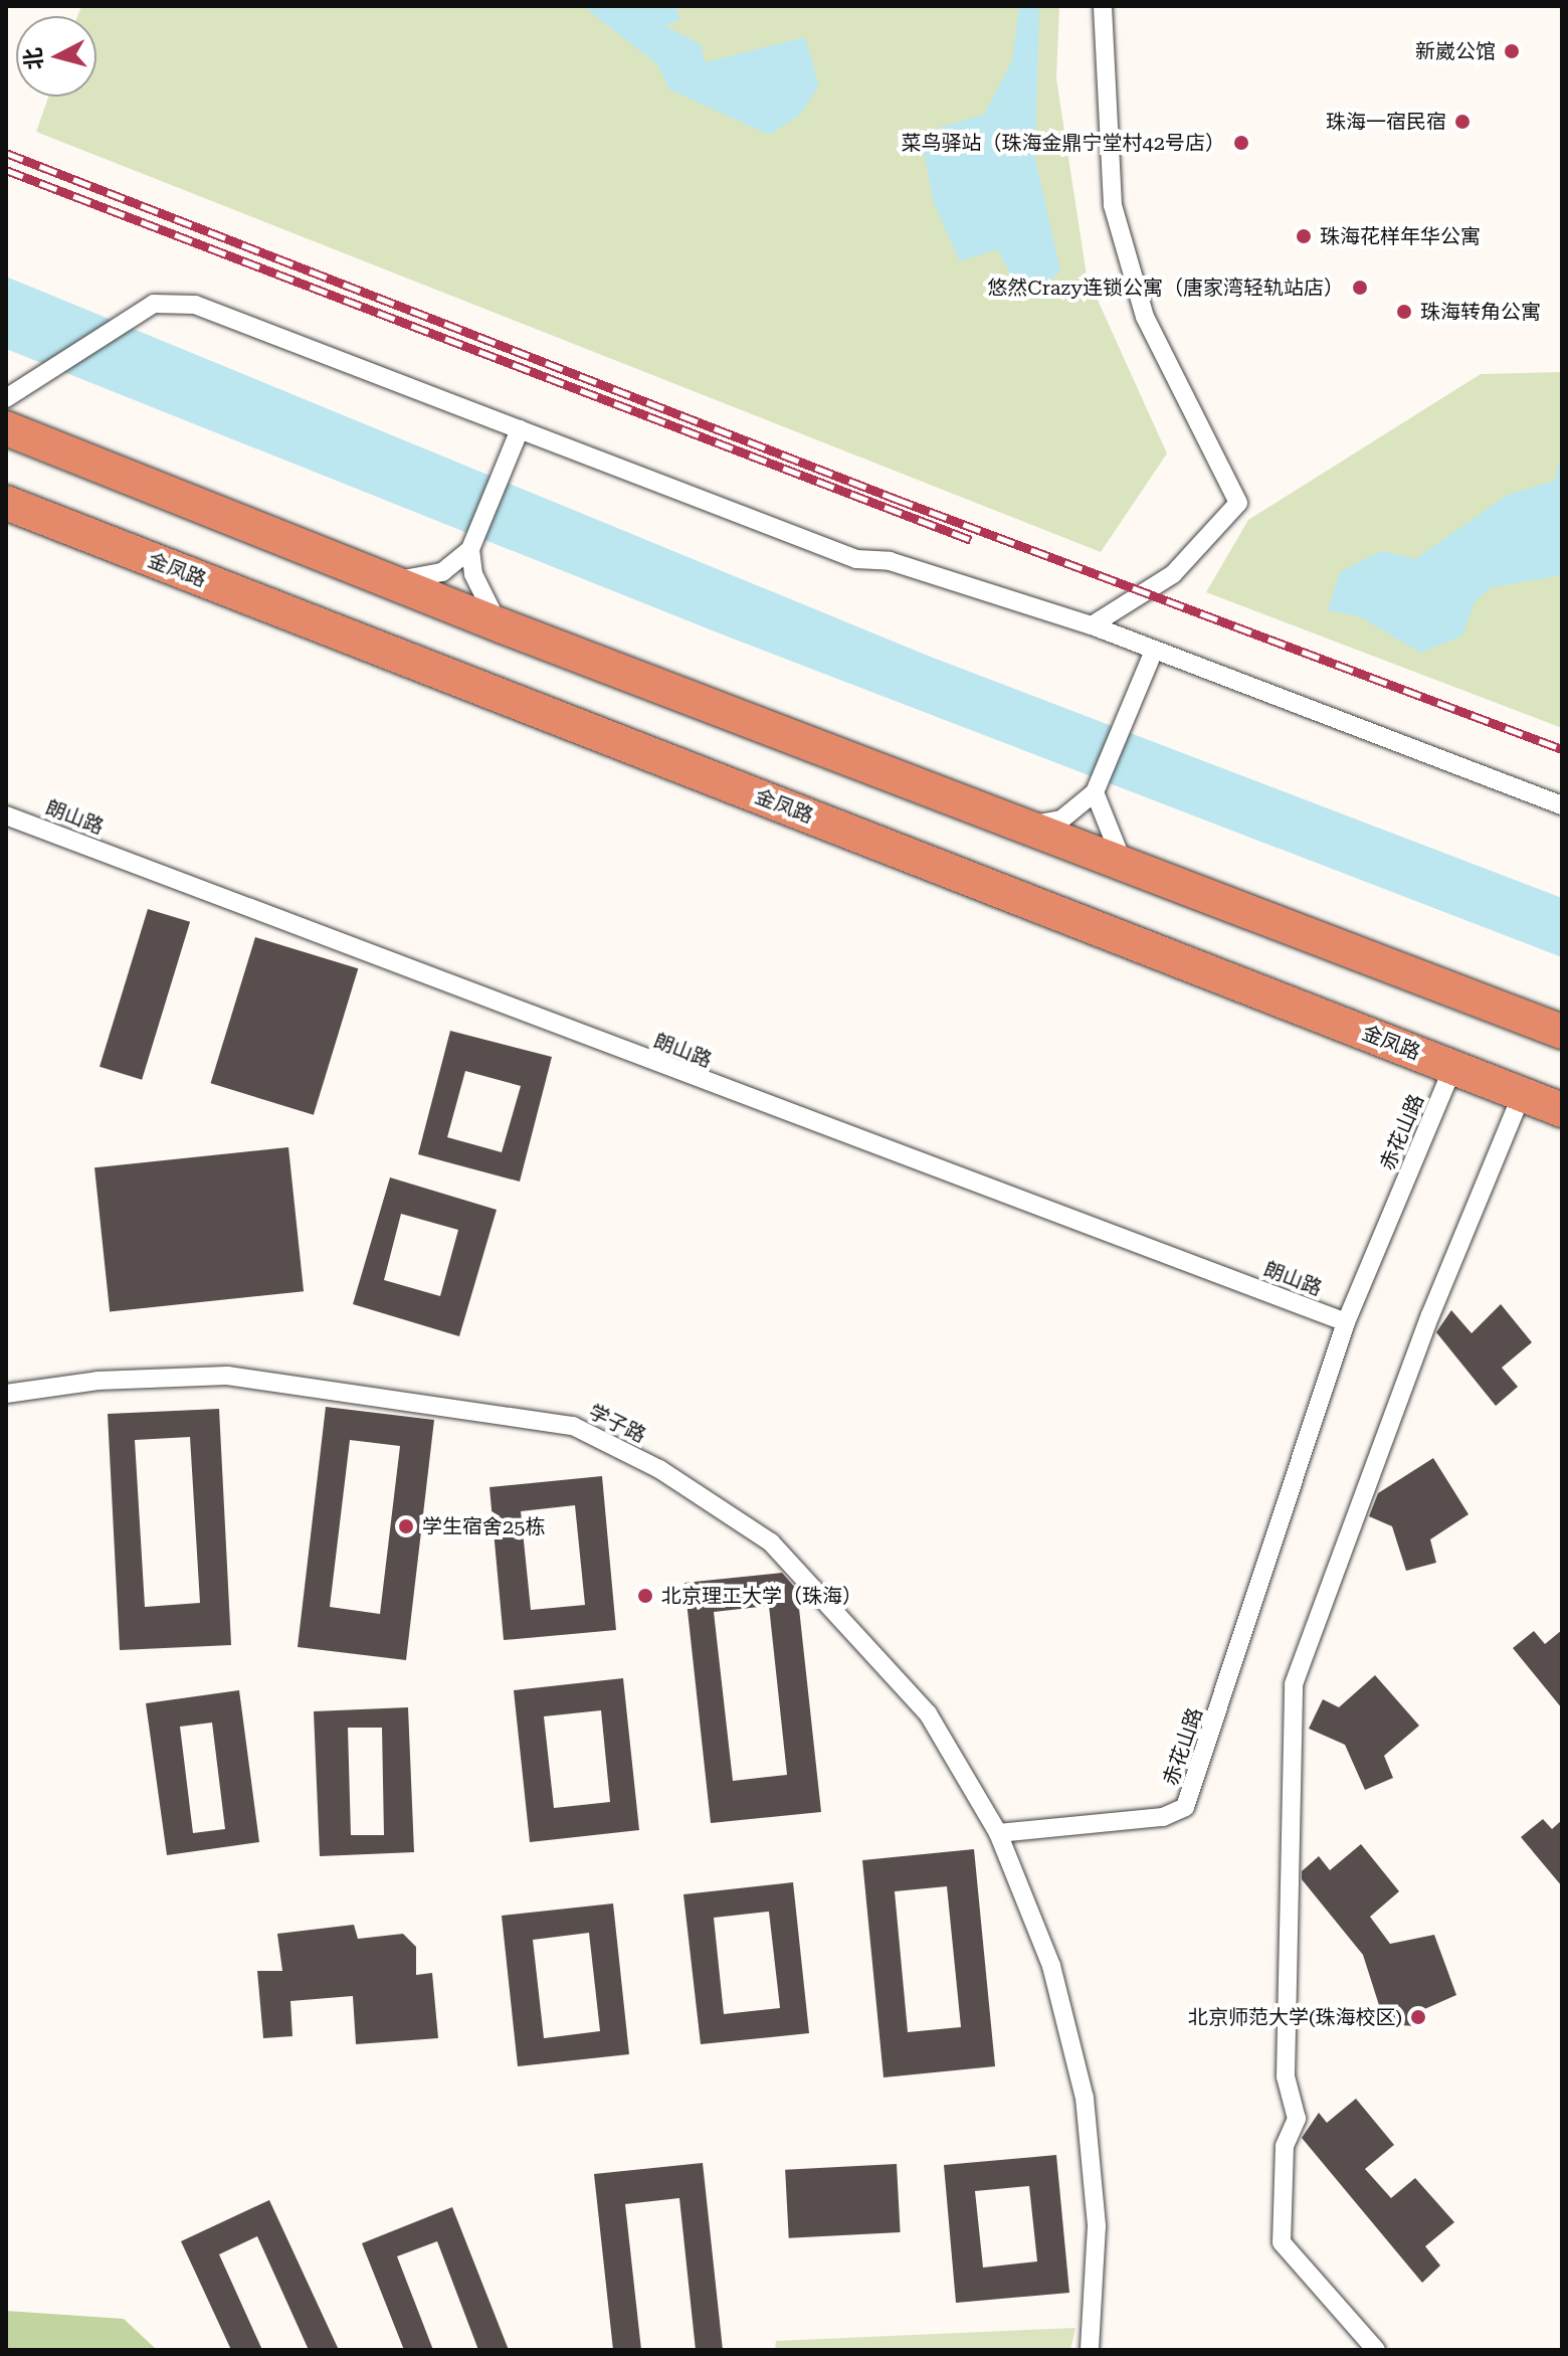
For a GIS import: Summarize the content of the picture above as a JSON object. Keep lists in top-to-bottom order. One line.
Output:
{"streets":{"highway":["金凤路"],"street":["朗山路","赤花山路","学子路"]},"crossings":[["金凤路","赤花山路"],["朗山路","赤花山路"],["赤花山路","学子路"]],"places":["新崴公馆","珠海一宿民宿","菜鸟驿站（珠海金鼎宁堂村42号店）","珠海花样年华公寓","悠然Crazy连锁公寓（唐家湾轻轨站店）","珠海转角公寓","学生宿舍25栋","北京理工大学（珠海）","北京师范大学(珠海校区)"],"north":"left"}
